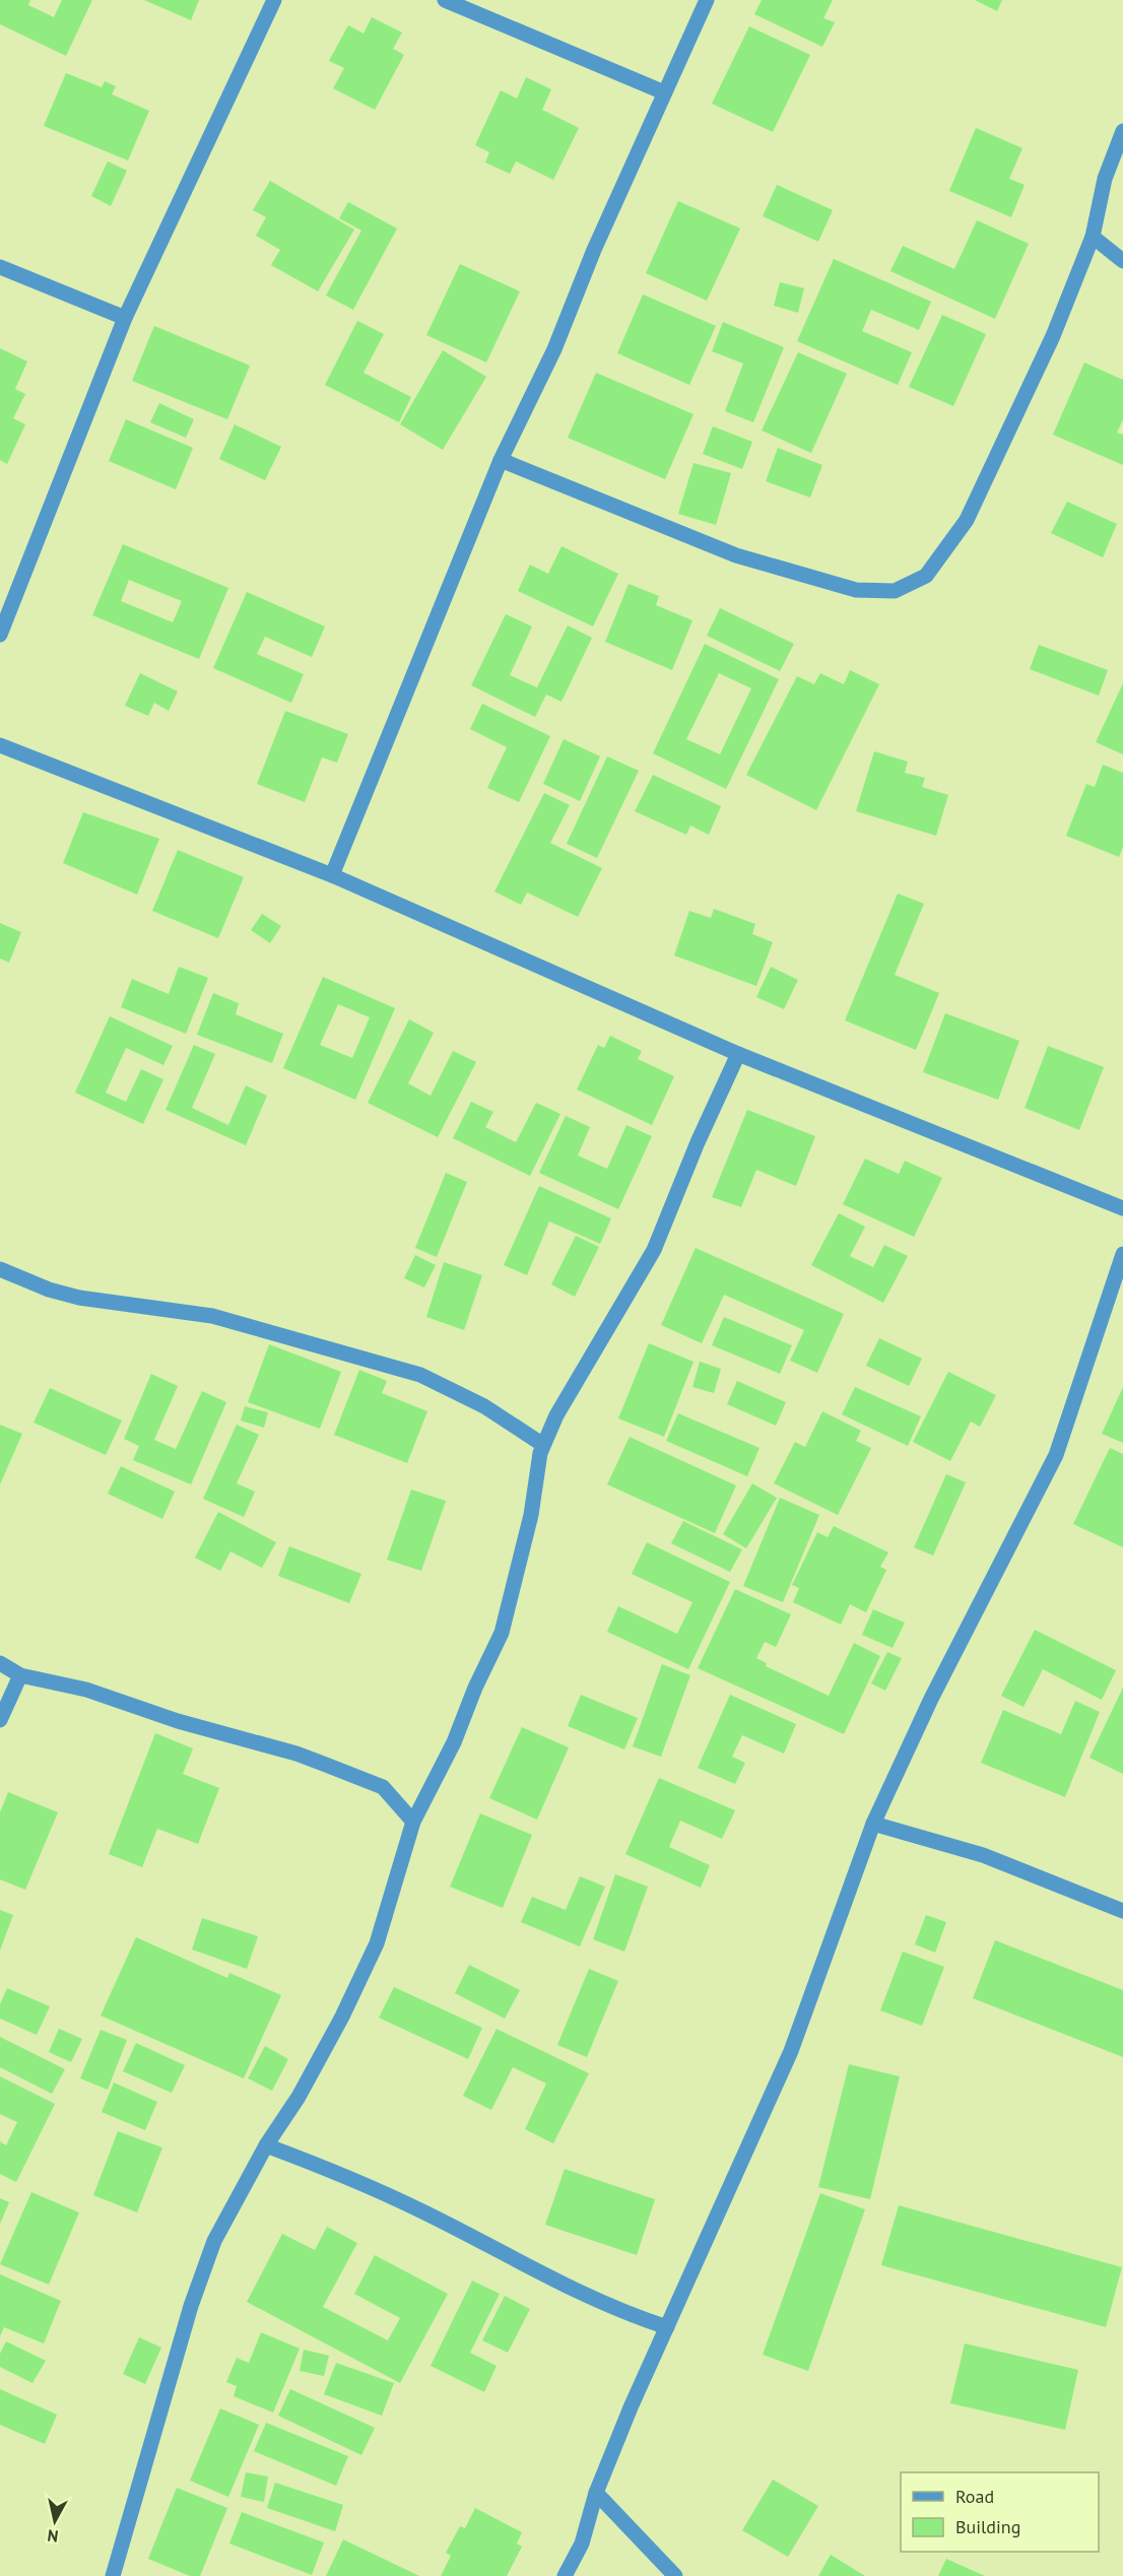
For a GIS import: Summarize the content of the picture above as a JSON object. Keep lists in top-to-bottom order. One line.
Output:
{"legend":["Road","Building"],"north":"bottom"}
